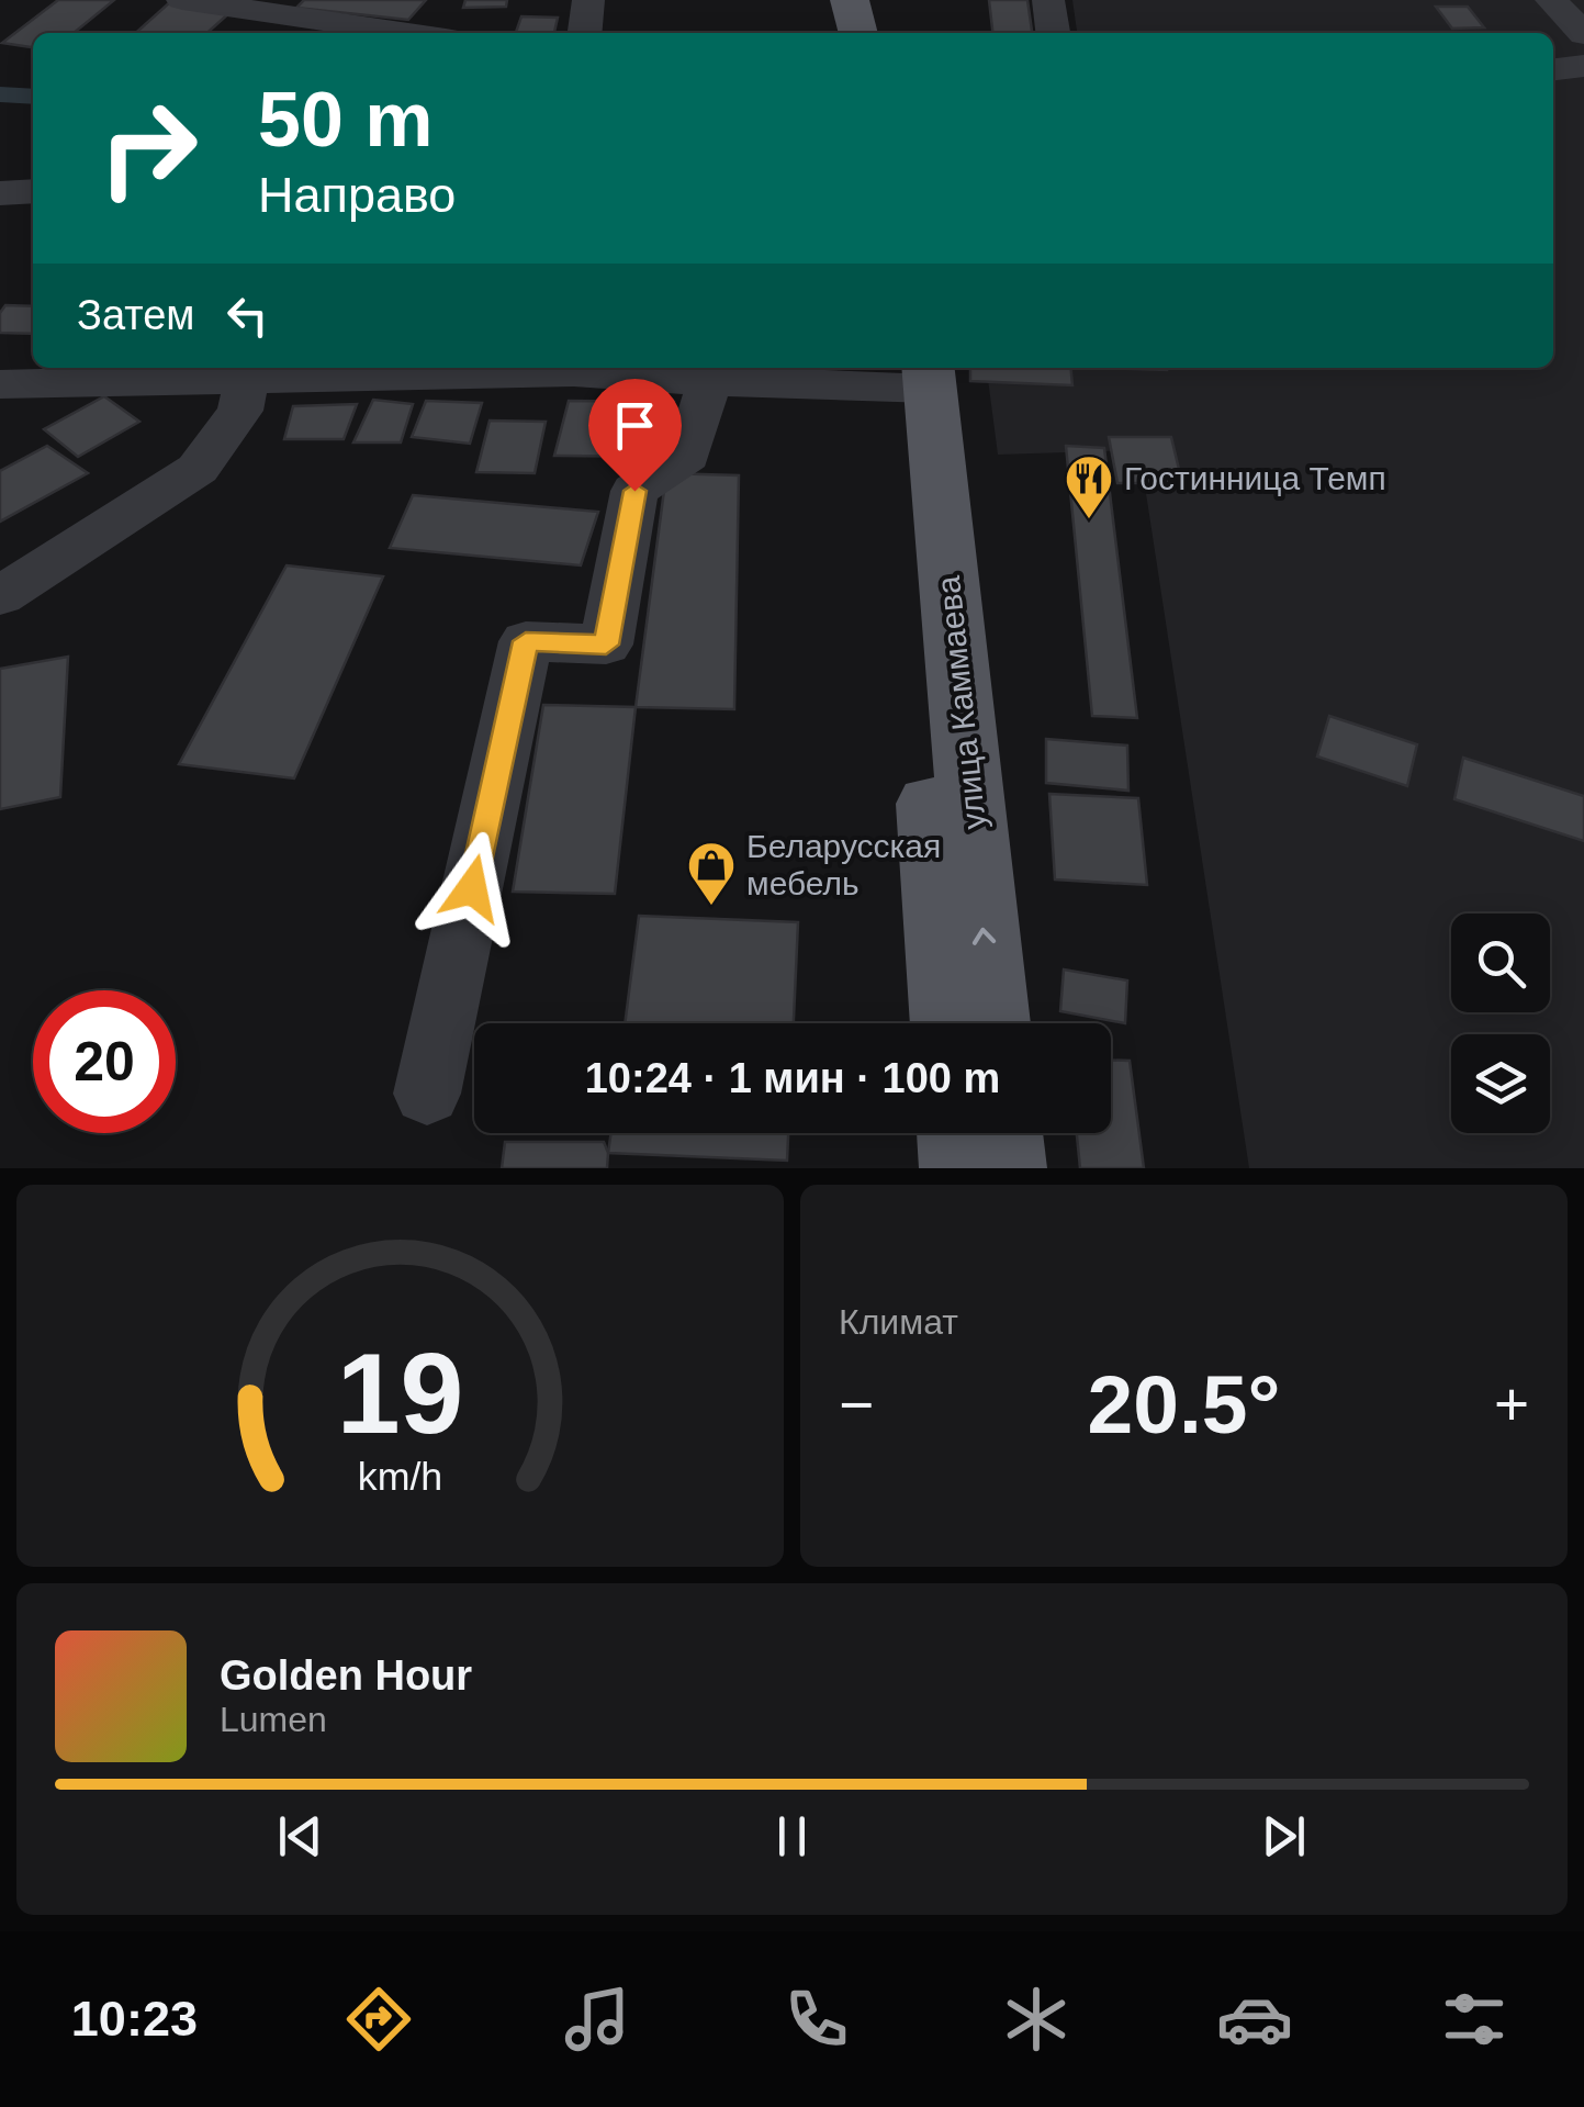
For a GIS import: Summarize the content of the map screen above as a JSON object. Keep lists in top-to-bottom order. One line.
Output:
{"streets":{"main road":["улица Каммаева"]},"places":{"restaurant":["Гостинница Темп"],"shop":["Беларусская мебель"]},"page":{"turn":["50 m","Направо"],"then":"Затем","limit":"20","trip":"10:24 · 1 мин · 100 m","tile":"Климат","heat":["−","20.5°","+"],"song":["Golden Hour","Lumen"],"tabs":"10:23","gauge":["19","km/h"]}}
